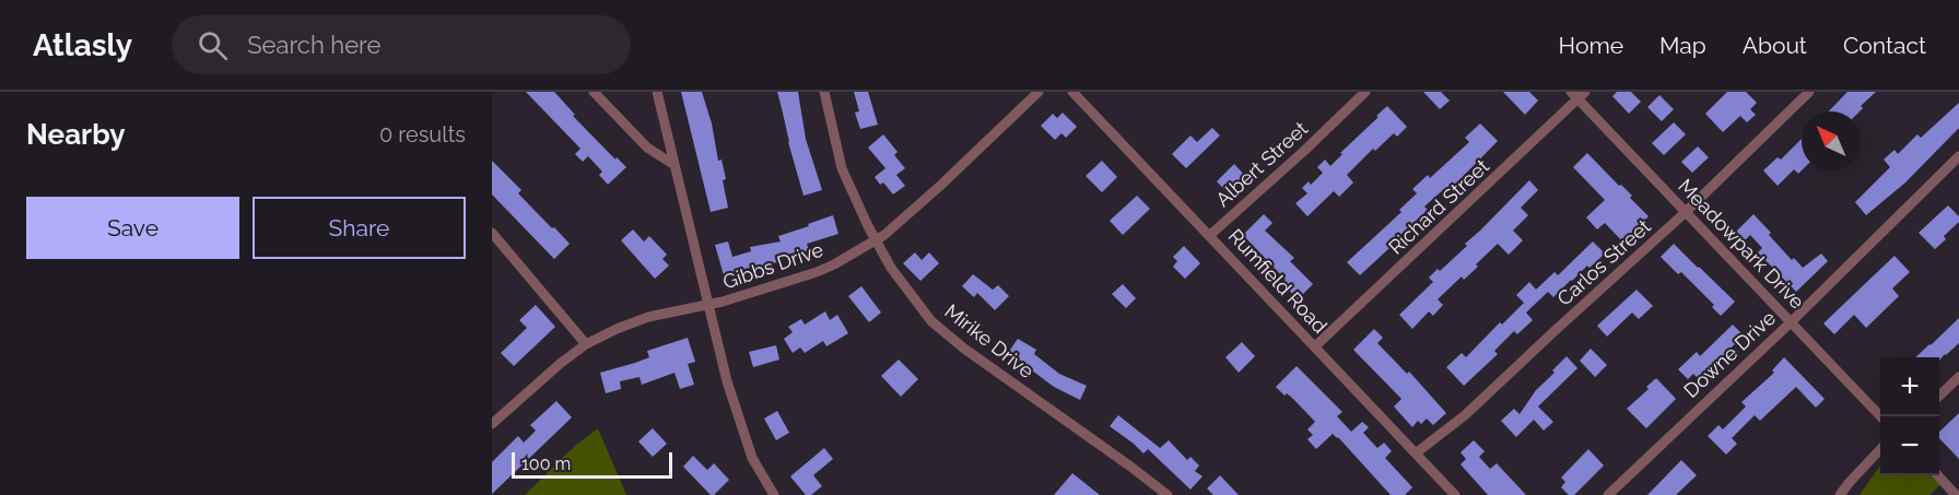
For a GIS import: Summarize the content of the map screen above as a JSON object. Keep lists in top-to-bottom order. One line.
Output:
{"streets":{"street":["Albert Street","Richard Street","Meadowpark Drive","Carlos Street","Gibbs Drive","Rumfield Road","Mirike Drive","Downe Drive"]},"crossings":[["Albert Street","Rumfield Road"],["Richard Street","Meadowpark Drive"],["Richard Street","Rumfield Road"],["Meadowpark Drive","Carlos Street"],["Meadowpark Drive","Downe Drive"],["Carlos Street","Rumfield Road"],["Gibbs Drive","Mirike Drive"]],"scale_bar":"100 m","north":"top left","page":{"header":"Atlasly","search":"Search here","nav":["Home","Map","About","Contact"],"heading":["Nearby","0 results"],"buttons":["Save","Share"],"map_buttons":["+","−"],"scale":"100 m"}}
